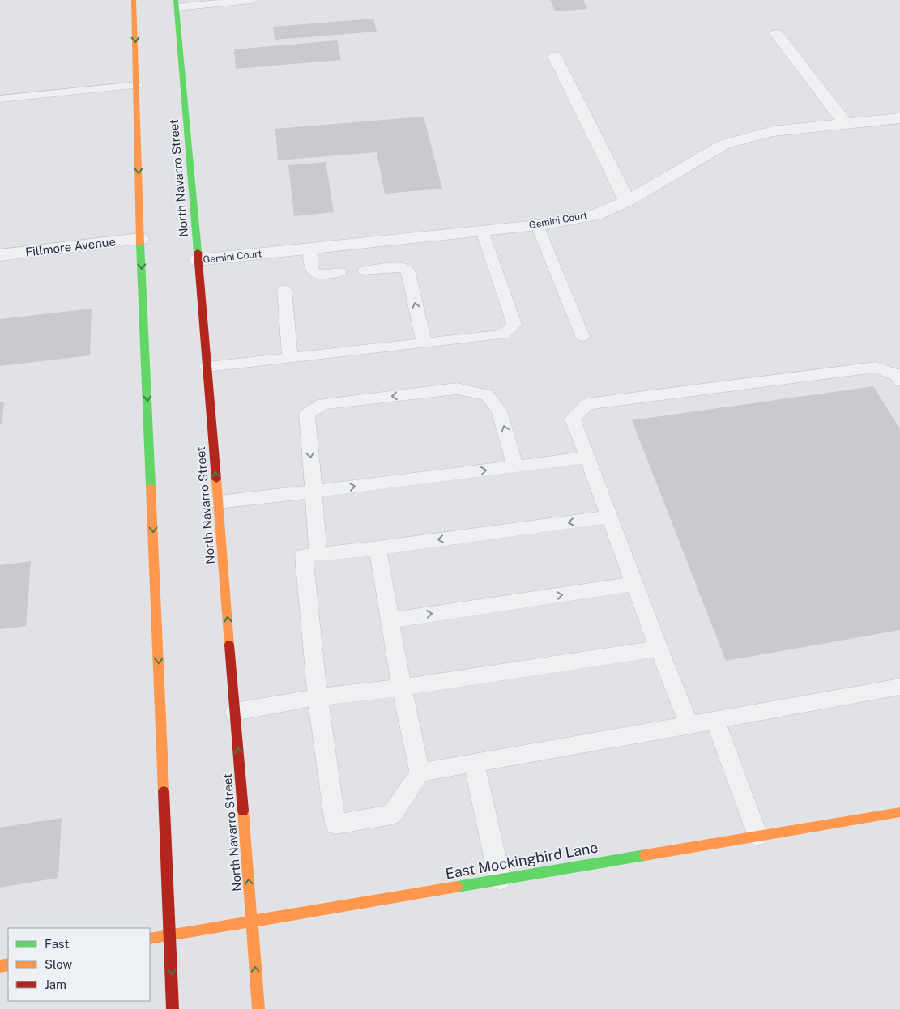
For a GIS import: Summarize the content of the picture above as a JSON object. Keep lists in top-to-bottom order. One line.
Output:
{"streets":{"main road":["North Navarro Street","East Mockingbird Lane"],"street":["Gemini Court","Fillmore Avenue"]},"crossings":[["North Navarro Street","Gemini Court"],["North Navarro Street","East Mockingbird Lane"]],"legend":["Fast","Slow","Jam"]}
